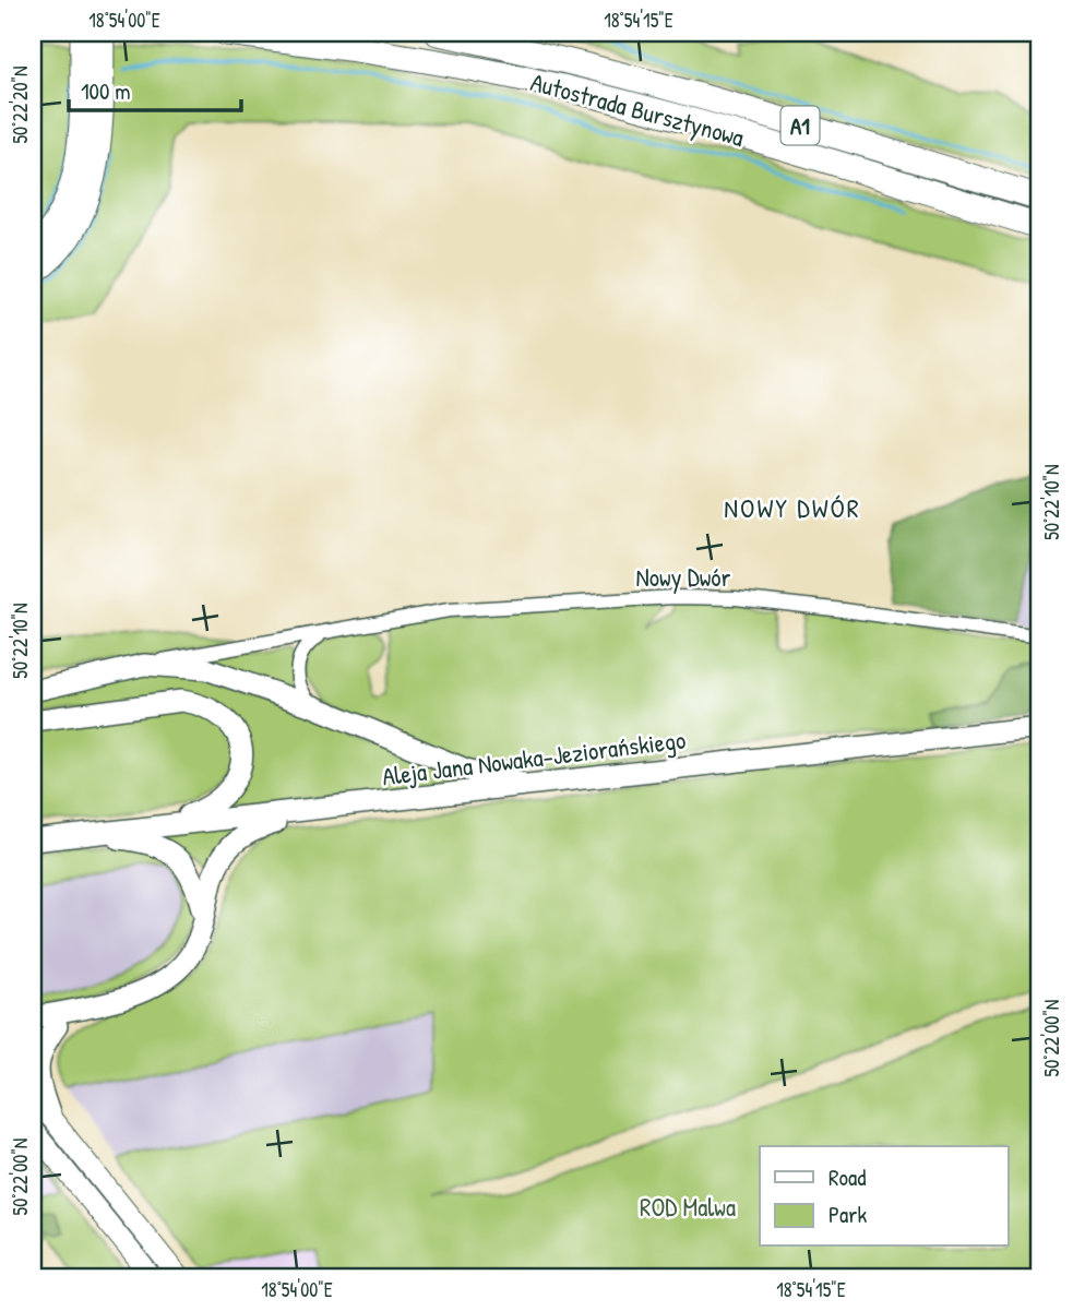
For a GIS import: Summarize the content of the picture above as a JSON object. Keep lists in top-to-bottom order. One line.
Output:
{"streets":{"highway":["Autostrada Bursztynowa","A1"],"main road":["Aleja Jana Nowaka-Jeziorańskiego"],"street":["Nowy Dwór"]},"districts":["NOWY DWÓR"],"parks":["ROD Malwa"],"legend":["Road","Park"],"scale_bar":"100 m","coordinates":["18°54'00\"E","18°54'15\"E","50°22'20\"N","50°22'10\"N","50°22'00\"N"]}
